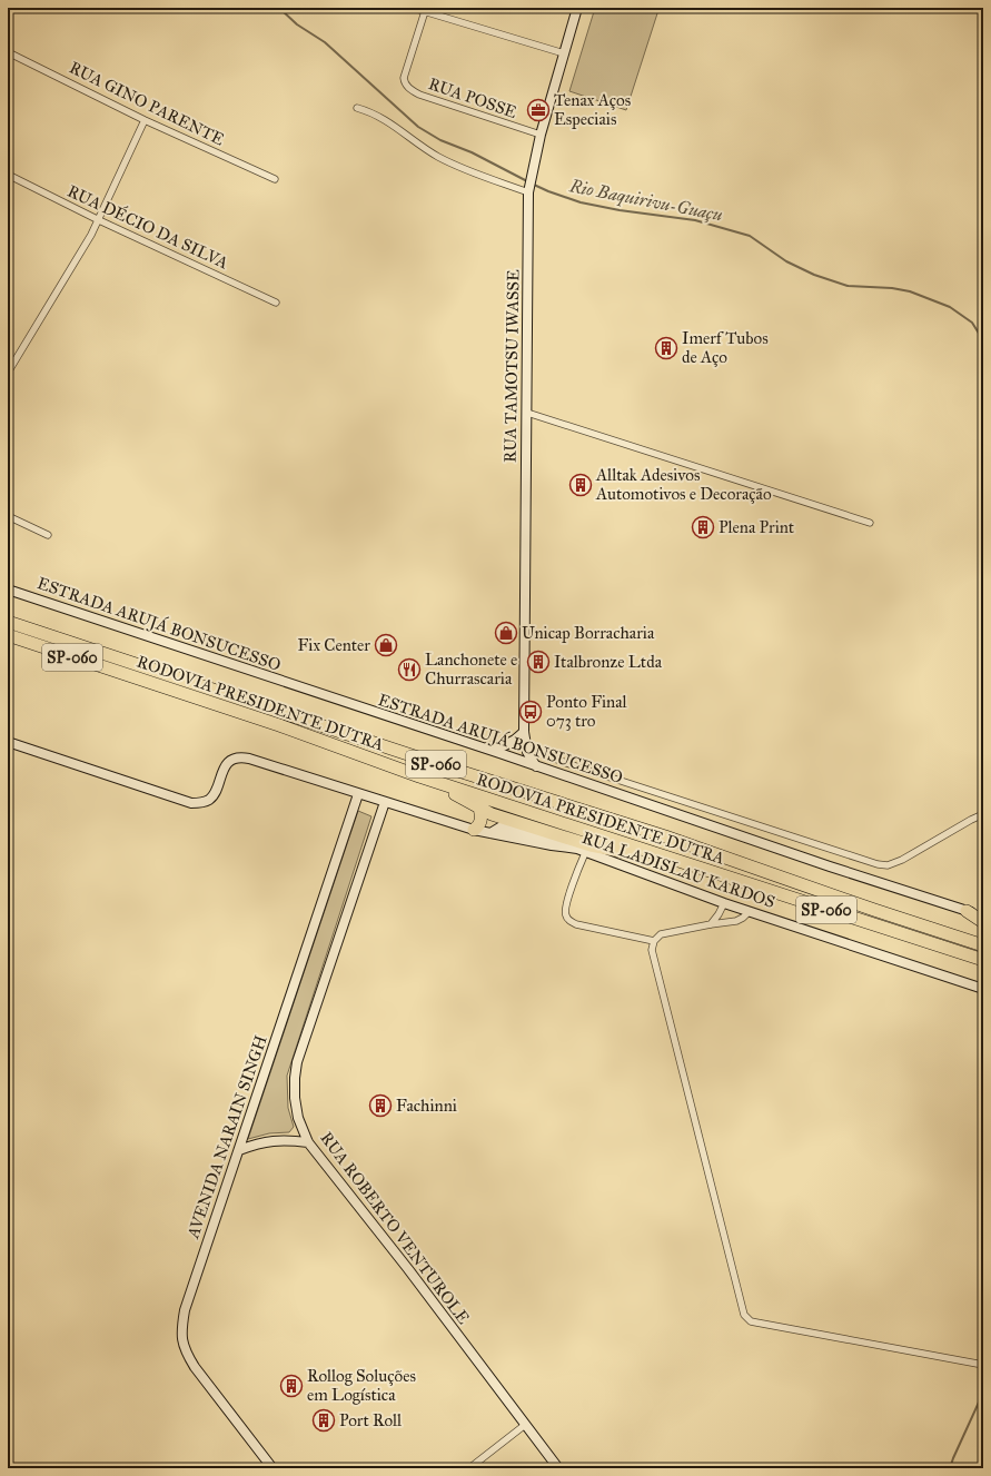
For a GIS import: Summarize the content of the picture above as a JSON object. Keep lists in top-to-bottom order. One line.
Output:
{"streets":{"highway":["SP-060","RODOVIA PRESIDENTE DUTRA"],"street":["RUA POSSE","RUA GINO PARENTE","RUA DÉCIO DA SILVA","RUA TAMOTSU IWASSE","ESTRADA ARUJÁ BONSUCESSO","RUA LADISLAU KARDOS","AVENIDA NARAIN SINGH","RUA ROBERTO VENTUROLE"]},"crossings":[["RUA POSSE","RUA TAMOTSU IWASSE"],["RUA TAMOTSU IWASSE","ESTRADA ARUJÁ BONSUCESSO"]],"water":["Rio Baquirivu-Guaçu"],"places":{"office":["Tenax Aços Especiais"],"building":["Imerf Tubos de Aço","Alltak Adesivos Automotivos e Decoração","Plena Print","Italbronze Ltda","Fachinni","Rollog Soluções em Logística","Port Roll"],"shop":["Unicap Borracharia","Fix Center"],"restaurant":["Lanchonete e Churrascaria"],"bus stop":["Ponto Final 073 tro"]}}
